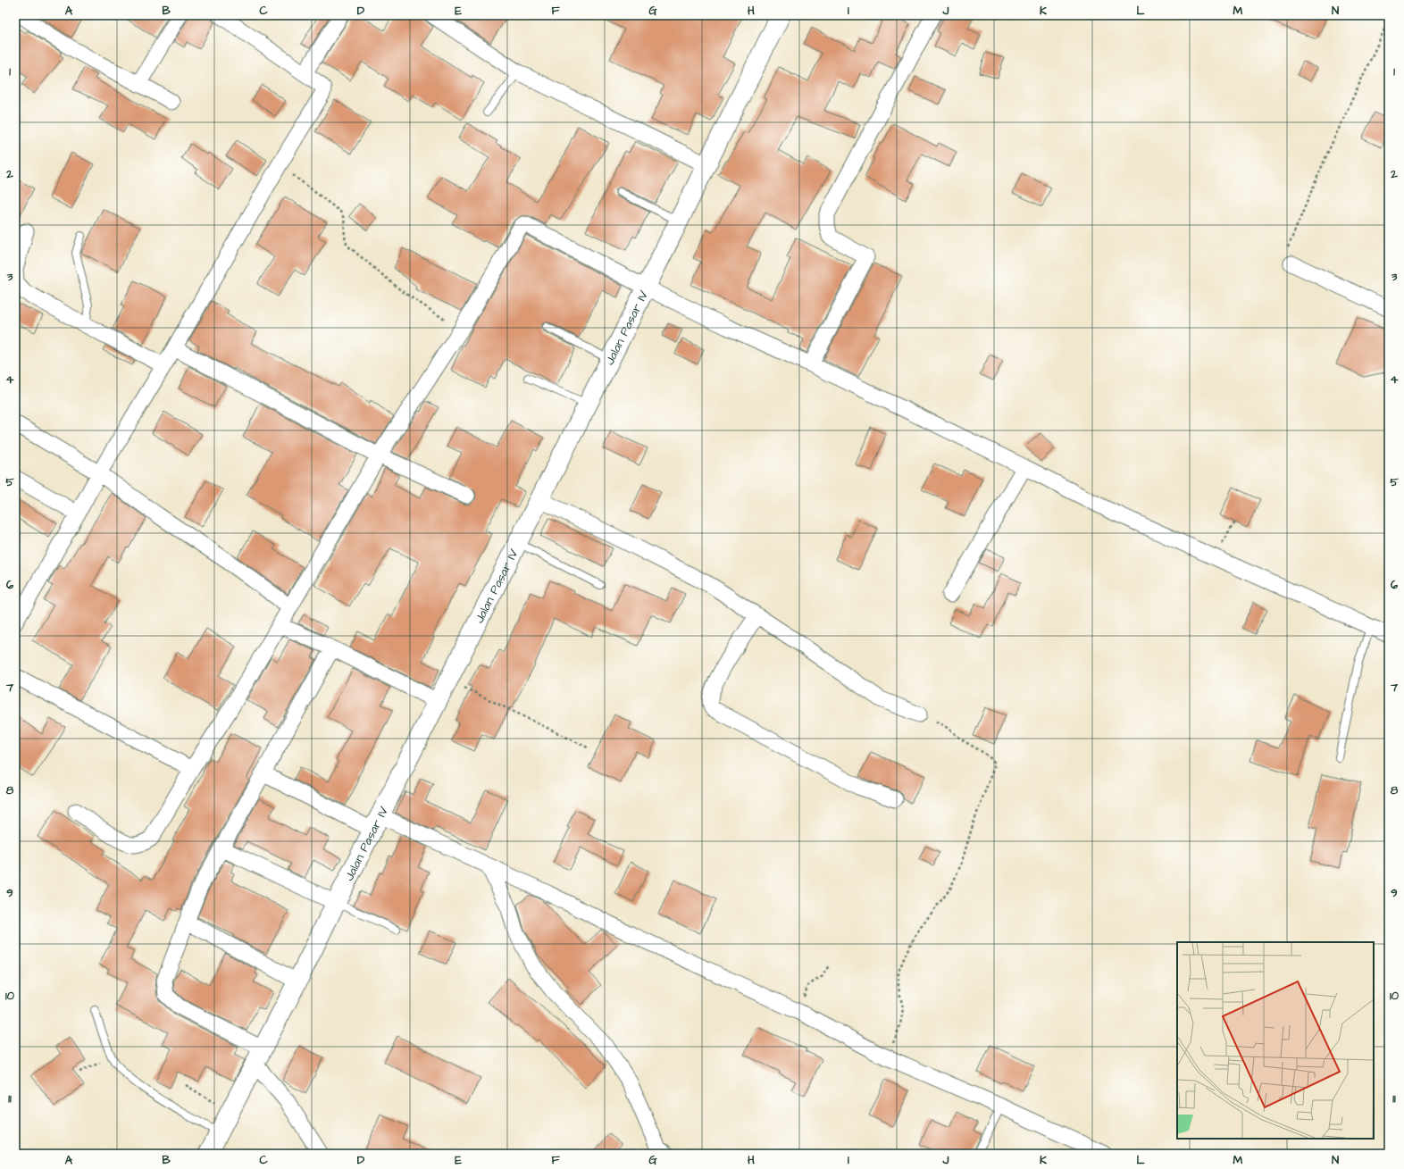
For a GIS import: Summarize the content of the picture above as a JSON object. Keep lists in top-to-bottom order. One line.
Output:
{"streets":{"street":["Jalan Pasar IV"]},"grid":{"columns":["A","B","C","D","E","F","G","H","I","J","K","L","M","N"],"rows":["1","2","3","4","5","6","7","8","9","10","11"]}}
